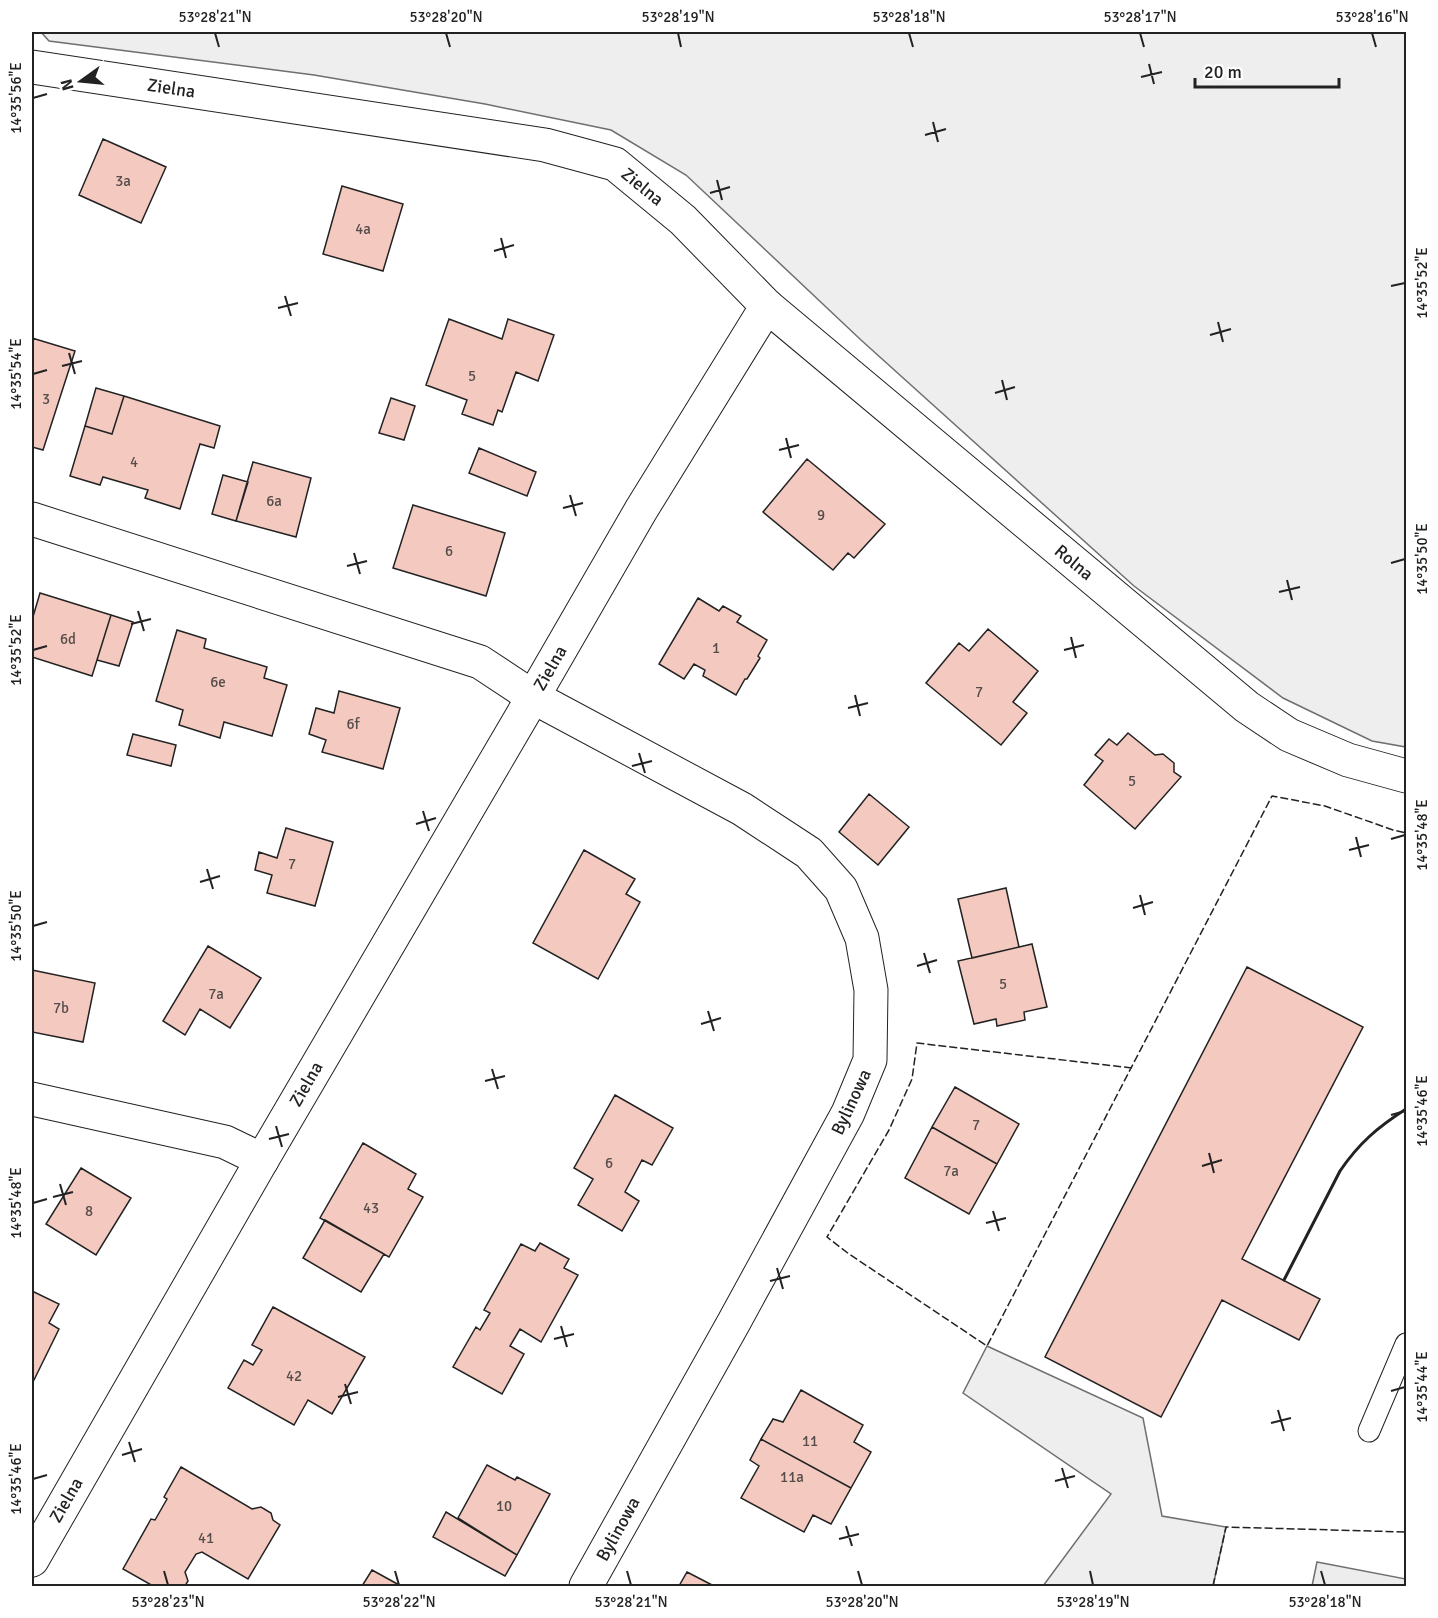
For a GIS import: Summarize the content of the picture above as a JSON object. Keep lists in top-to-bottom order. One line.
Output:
{"streets":{"street":["Zielna","Rolna","Bylinowa"]},"crossings":[["Zielna","Rolna"],["Zielna","Bylinowa"]],"house_numbers":["3a","4a","5","3","4","6a","9","6","6d","1","6e","7","6f","5","7","5","7a","7b","7","6","7a","43","8","42","11","11a","10","41"],"scale_bar":"20 m","north":"left","coordinates":["53°28'21\"N","53°28'20\"N","53°28'19\"N","53°28'18\"N","53°28'17\"N","53°28'16\"N","14°35'56\"E","14°35'52\"E","14°35'54\"E","14°35'50\"E","14°35'48\"E","14°35'46\"E","14°35'44\"E","53°28'23\"N","53°28'22\"N"]}
